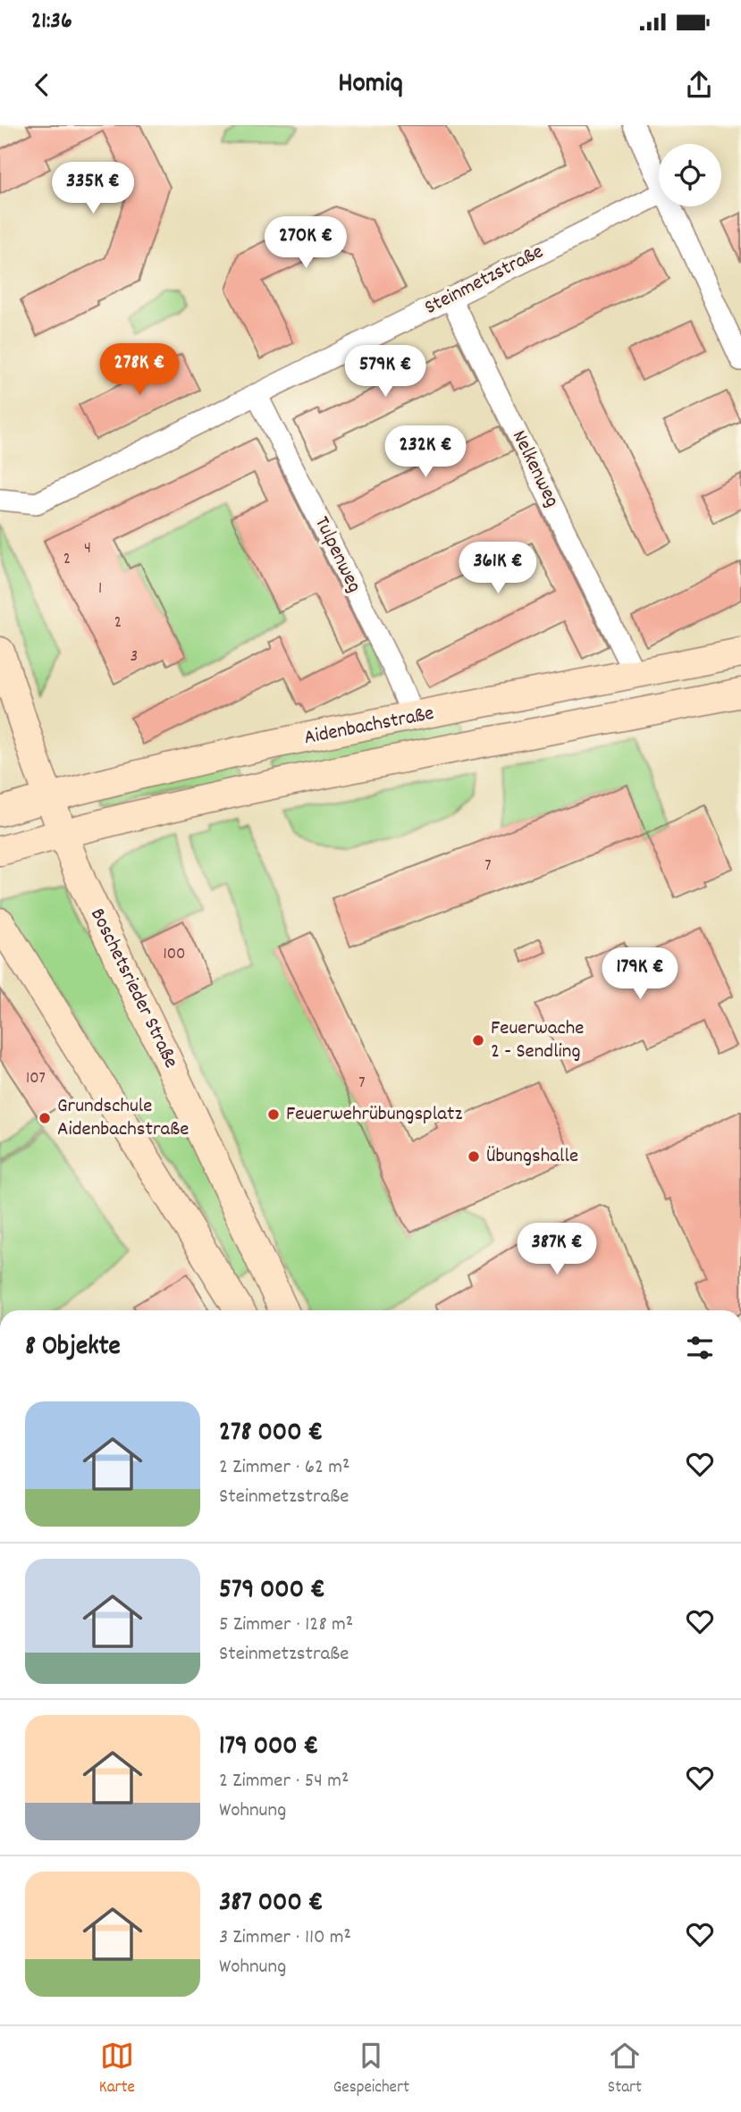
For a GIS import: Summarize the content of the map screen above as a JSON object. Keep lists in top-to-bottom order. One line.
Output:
{"streets":{"main road":["Aidenbachstraße","Boschetsrieder Straße"],"street":["Steinmetzstraße","Nelkenweg","Tulpenweg"]},"crossings":[["Steinmetzstraße","Nelkenweg"],["Steinmetzstraße","Tulpenweg"],["Nelkenweg","Aidenbachstraße"],["Tulpenweg","Aidenbachstraße"],["Aidenbachstraße","Boschetsrieder Straße"]],"places":["Feuerwache 2 - Sendling","Feuerwehrübungsplatz","Grundschule Aidenbachstraße","Übungshalle"],"house_numbers":["4","2","1","2","3","7","100","107","7"],"page":{"status":"21:36","header":"Homiq","price":["335K €","270K €","278K €","579K €","232K €","361K €","179K €","387K €"],"heading":"8 Objekte","list":[{"name":"278 000 €","note":"2 Zimmer · 62 m² · Steinmetzstraße"},{"name":"579 000 €","note":"5 Zimmer · 128 m² · Steinmetzstraße"},{"name":"179 000 €","note":"2 Zimmer · 54 m² · Wohnung"},{"name":"387 000 €","note":"3 Zimmer · 110 m² · Wohnung"}],"tabs":["Karte","Gespeichert","Start"]}}
